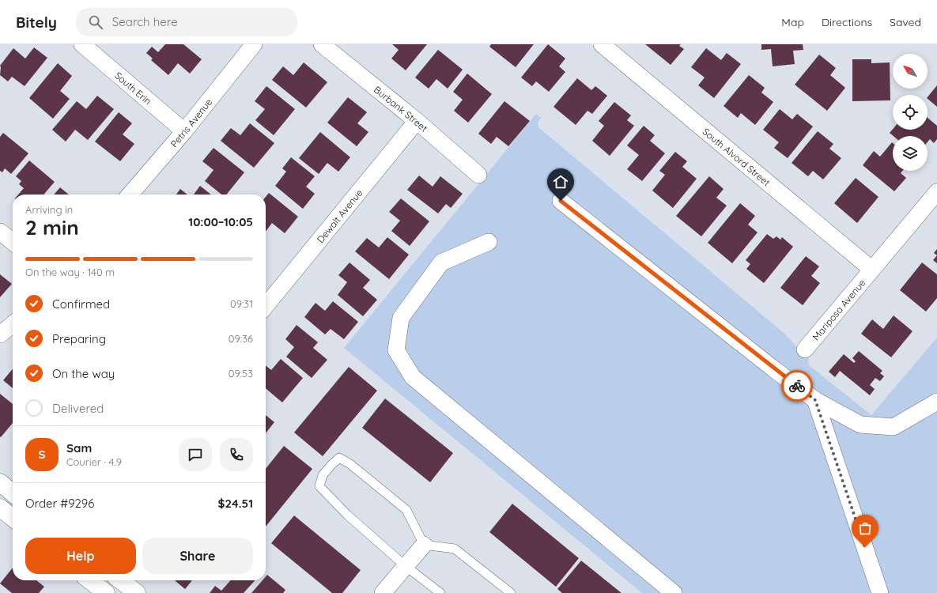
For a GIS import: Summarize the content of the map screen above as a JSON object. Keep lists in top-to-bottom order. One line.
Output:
{"streets":{"street":["South Erin","Burbank Street","Petris Avenue","South Alvord Street","Dewalt Avenue","Mariposa Avenue"]},"crossings":[["South Erin","Petris Avenue"],["Burbank Street","Dewalt Avenue"],["South Alvord Street","Mariposa Avenue"]],"north":"top left","page":{"header":"Bitely","search":"Search here","nav":["Map","Directions","Saved"],"heading":["2 min","Arriving in","10:00–10:05"],"panel":["Sam","Courier · 4.9","Order #9296","$24.51"],"bar":"On the way · 140 m","list":[["Confirmed","09:31"],["Preparing","09:36"],["On the way","09:53"],"Delivered"],"round":"S","buttons":["Help","Share"]}}
